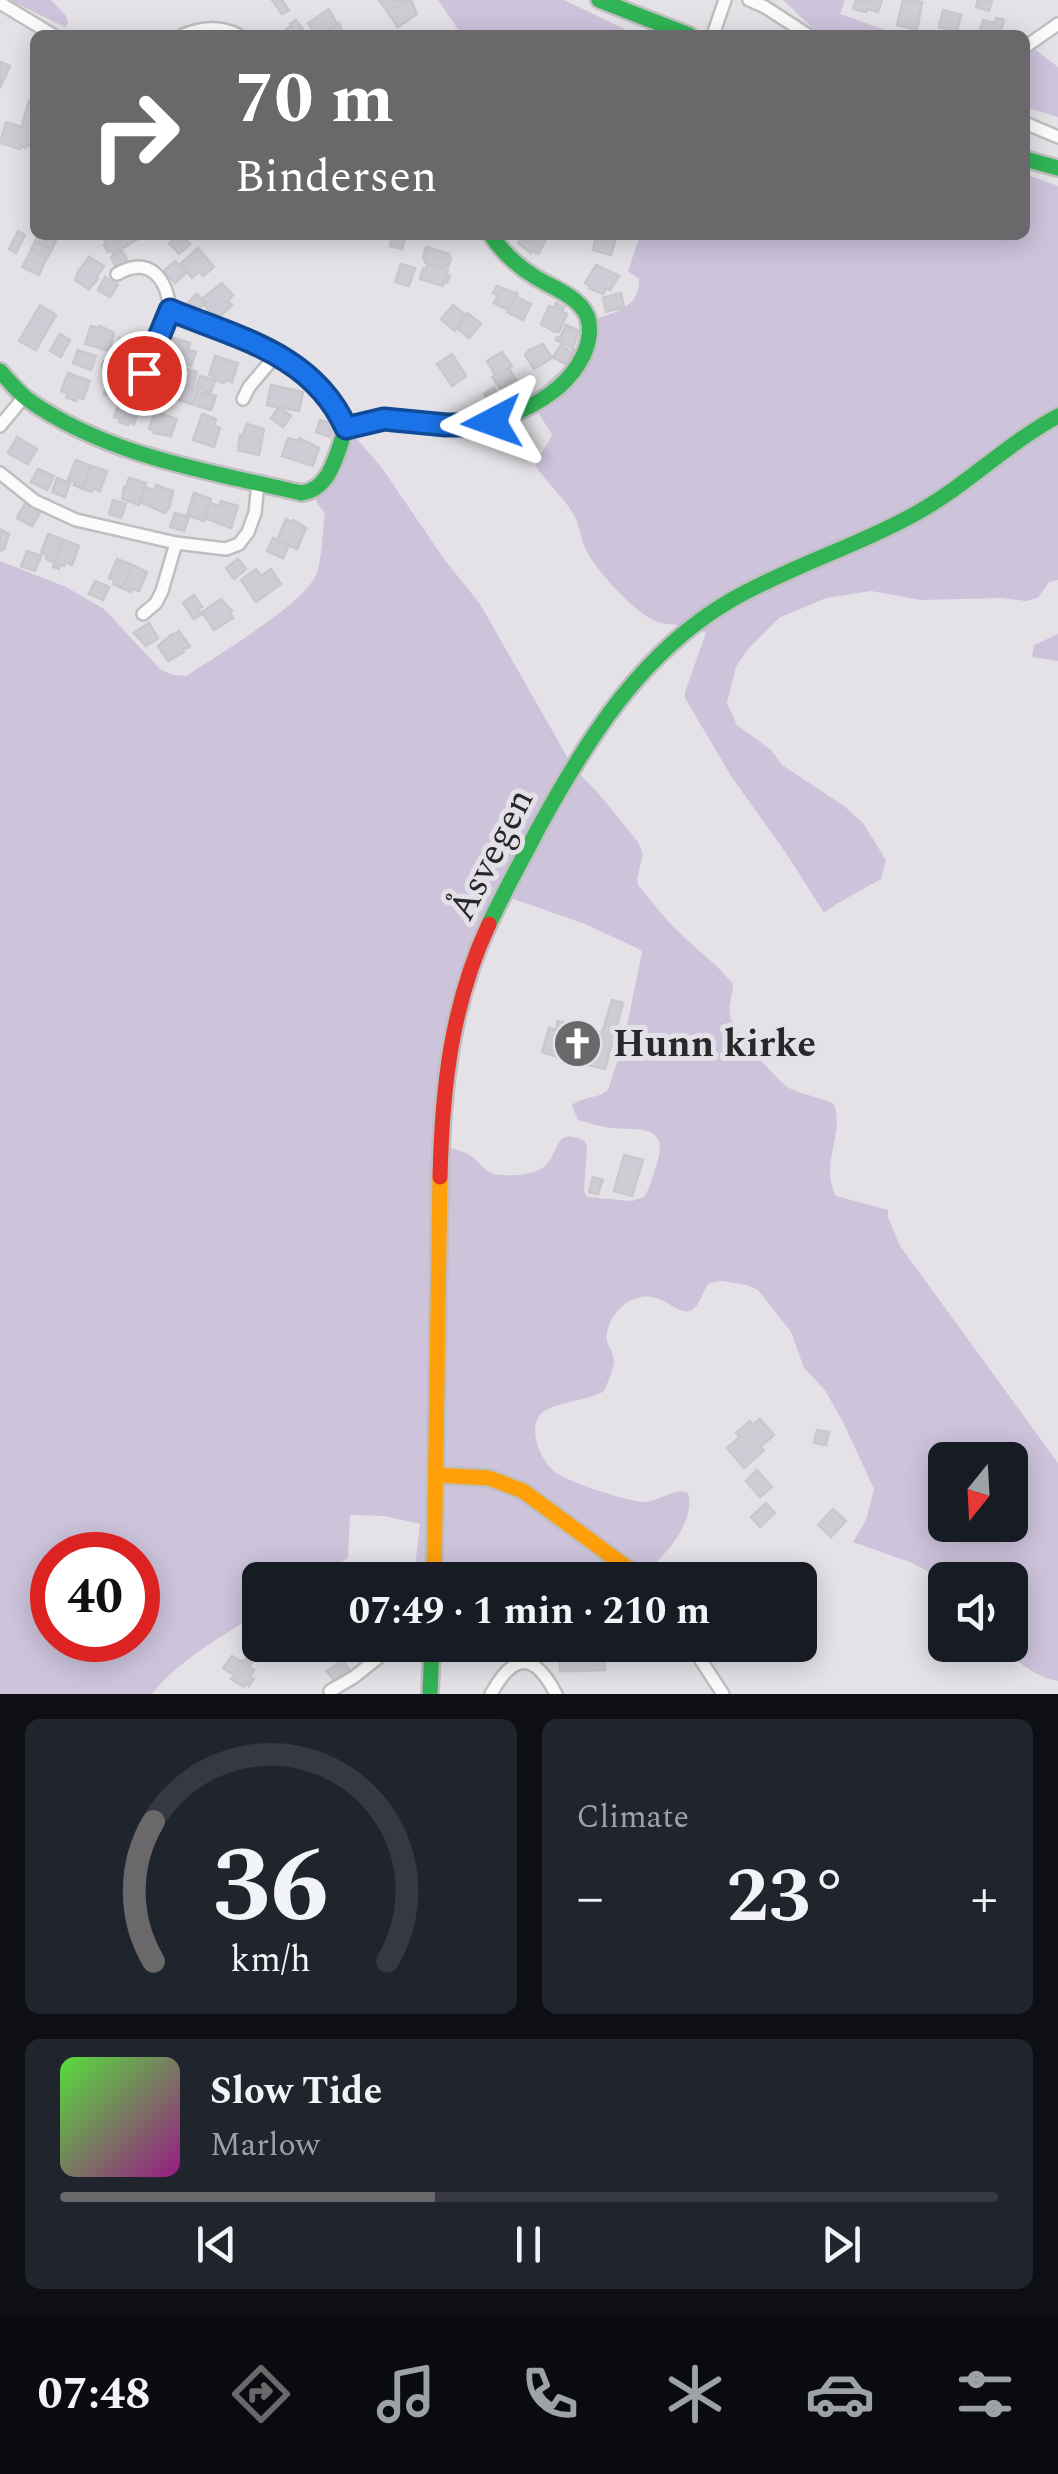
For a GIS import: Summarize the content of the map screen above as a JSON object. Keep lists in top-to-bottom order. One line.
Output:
{"streets":{"main road":["Åsvegen"]},"places":{"church":["Hunn kirke"]},"north":"bottom","page":{"turn":["70 m","Bindersen"],"limit":"40","trip":"07:49 · 1 min · 210 m","tile":"Climate","heat":["−","23°","+"],"song":["Slow Tide","Marlow"],"tabs":"07:48","gauge":["36","km/h"]}}
